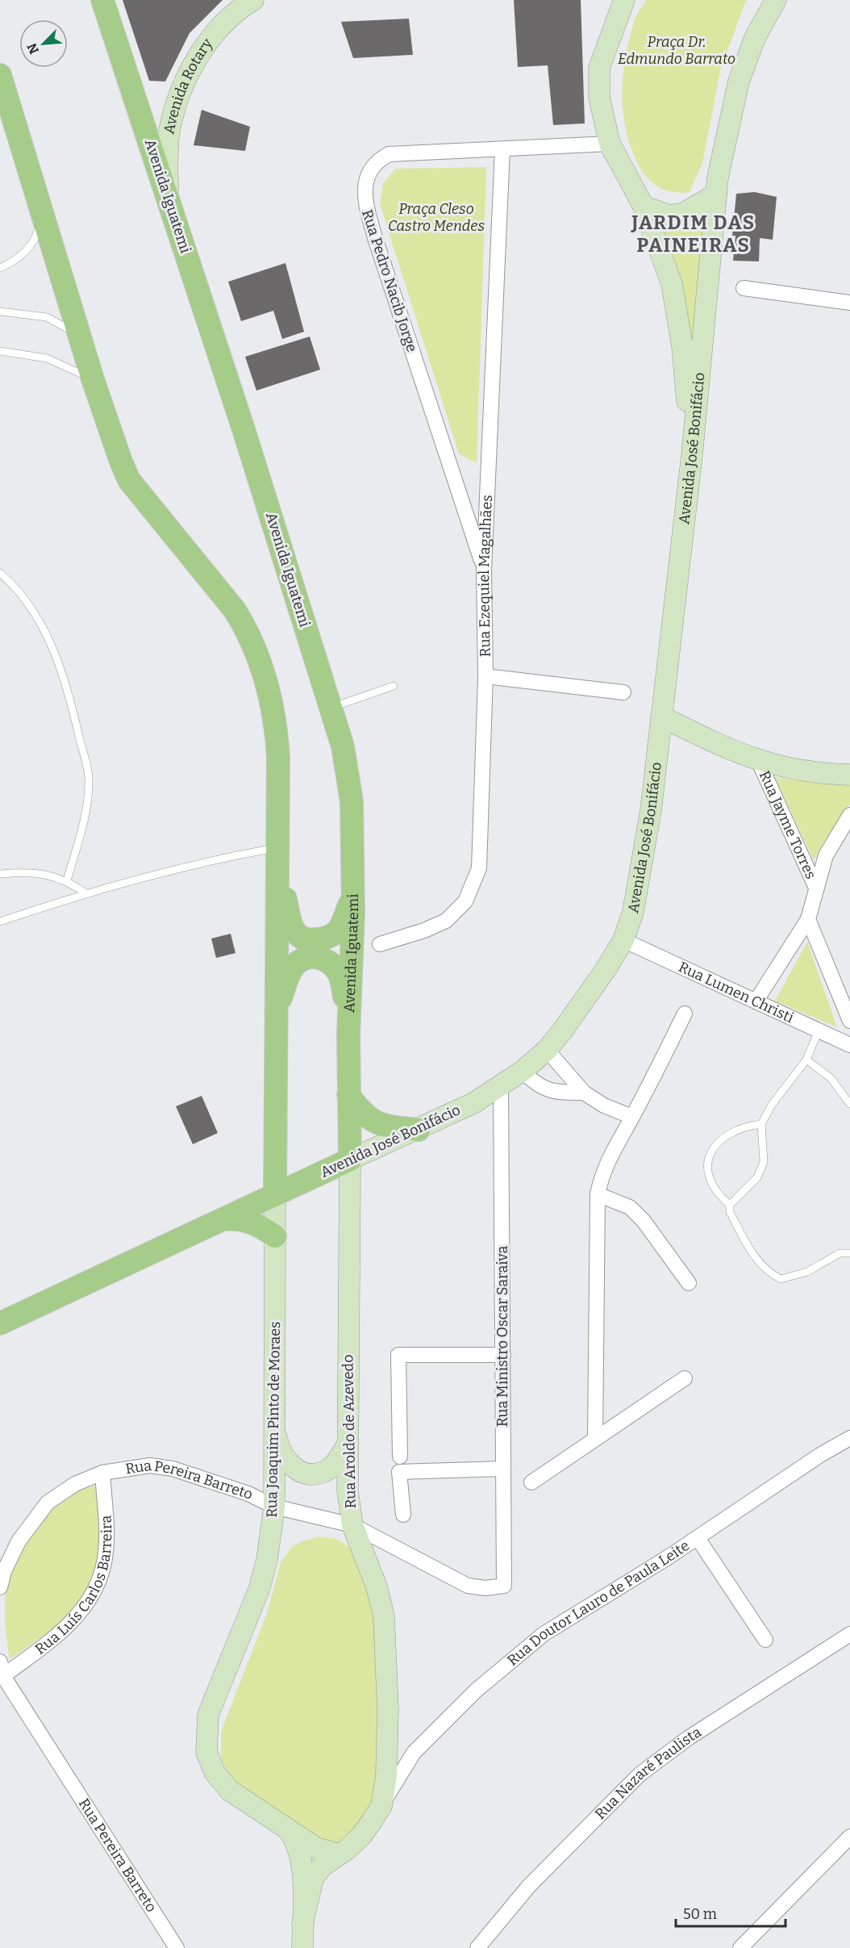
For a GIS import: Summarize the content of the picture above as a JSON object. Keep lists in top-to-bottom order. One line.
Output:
{"streets":{"main road":["Avenida Rotary","Avenida Iguatemi","Avenida José Bonifácio","Rua Joaquim Pinto de Moraes","Rua Aroldo de Azevedo"],"street":["Rua Pedro Nacib Jorge","Rua Ezequiel Magalhães","Rua Jayme Torres","Rua Lumen Christi","Rua Ministro Oscar Saraiva","Rua Pereira Barreto","Rua Luís Carlos Barreira","Rua Doutor Lauro de Paula Leite","Rua Nazaré Paulista"]},"crossings":[["Avenida Rotary","Avenida Iguatemi"],["Avenida Iguatemi","Avenida José Bonifácio"],["Avenida Iguatemi","Rua Aroldo de Azevedo"],["Rua Pedro Nacib Jorge","Rua Ezequiel Magalhães"],["Avenida José Bonifácio","Rua Lumen Christi"],["Avenida José Bonifácio","Rua Ministro Oscar Saraiva"],["Avenida José Bonifácio","Rua Joaquim Pinto de Moraes"],["Avenida José Bonifácio","Rua Aroldo de Azevedo"],["Rua Ministro Oscar Saraiva","Rua Pereira Barreto"],["Rua Joaquim Pinto de Moraes","Rua Aroldo de Azevedo"],["Rua Joaquim Pinto de Moraes","Rua Pereira Barreto"],["Rua Aroldo de Azevedo","Rua Pereira Barreto"],["Rua Aroldo de Azevedo","Rua Doutor Lauro de Paula Leite"],["Rua Pereira Barreto","Rua Luís Carlos Barreira"]],"districts":["JARDIM DAS PAINEIRAS"],"parks":["Praça Dr. Edmundo Barrato","Praça Cleso Castro Mendes"],"scale_bar":"50 m","north":"bottom left"}
